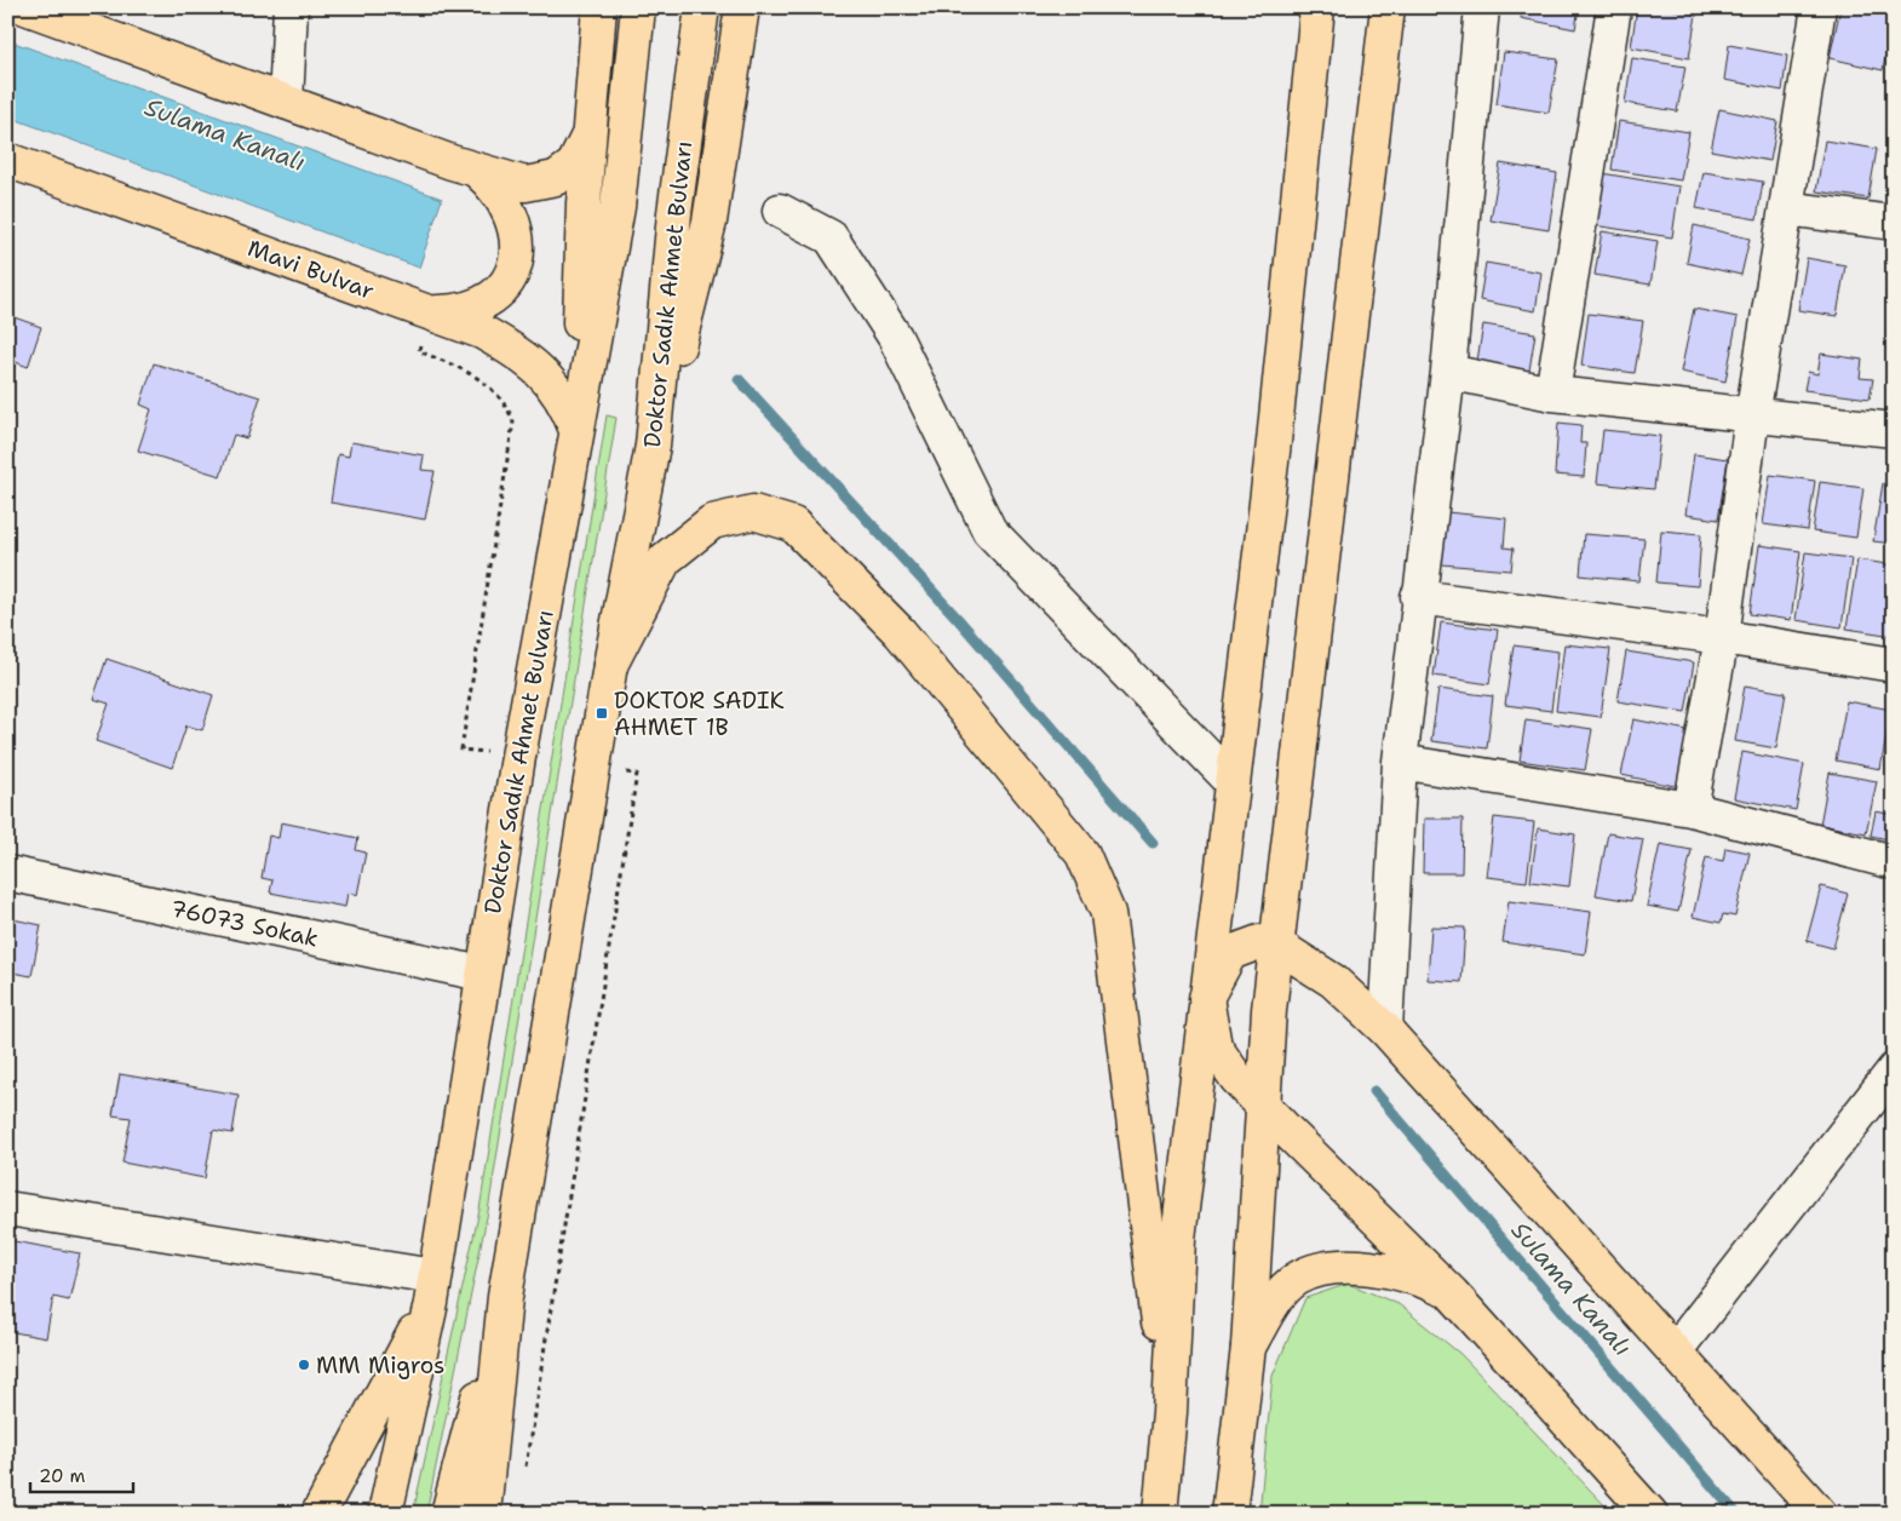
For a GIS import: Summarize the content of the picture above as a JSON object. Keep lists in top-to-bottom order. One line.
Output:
{"streets":{"main road":["Mavi Bulvar","Doktor Sadık Ahmet Bulvarı"],"street":["76073 Sokak"]},"crossings":[["Mavi Bulvar","Doktor Sadık Ahmet Bulvarı"],["Doktor Sadık Ahmet Bulvarı","76073 Sokak"]],"water":["Sulama Kanalı"],"places":{"transit":["DOKTOR SADIK AHMET 1B"],"other":["MM Migros"]},"scale_bar":"20 m"}
